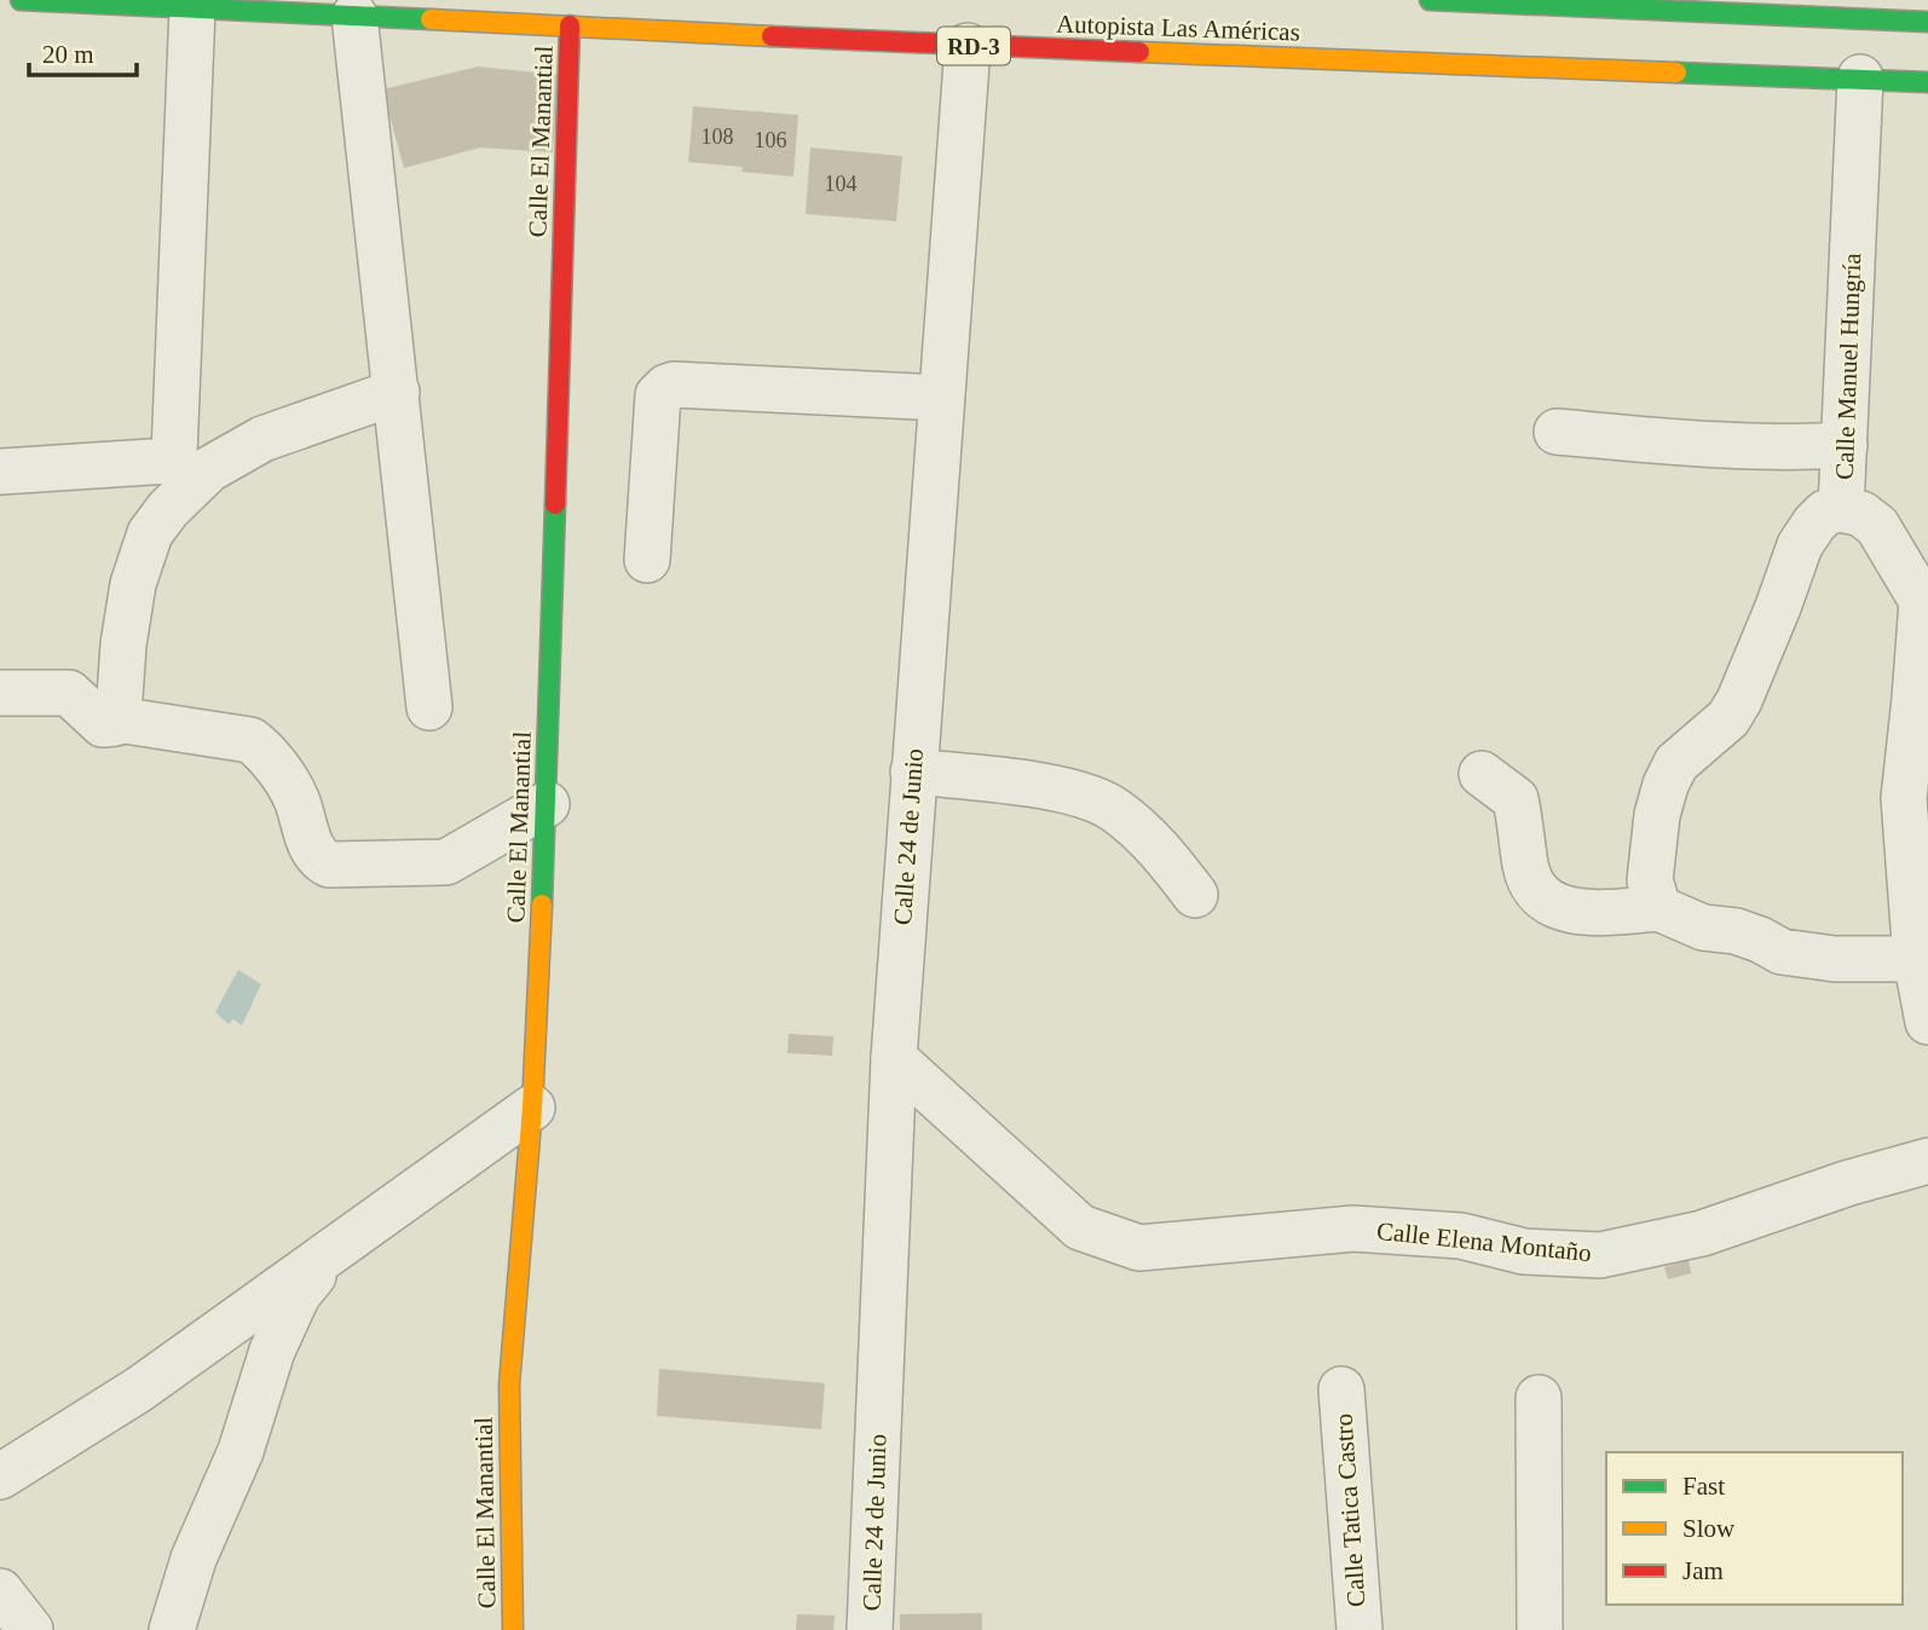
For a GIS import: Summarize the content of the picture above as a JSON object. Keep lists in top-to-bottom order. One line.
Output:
{"streets":{"main road":["Autopista Las Américas","RD-3","Calle El Manantial"],"street":["Calle Manuel Hungría","Calle 24 de Junio","Calle Elena Montaño","Calle Tatica Castro"]},"crossings":[["Autopista Las Américas","Calle El Manantial"],["Autopista Las Américas","Calle Manuel Hungría"],["Autopista Las Américas","Calle 24 de Junio"],["Calle 24 de Junio","Calle Elena Montaño"]],"house_numbers":["108","106","104"],"legend":["Fast","Slow","Jam"],"scale_bar":"20 m"}
